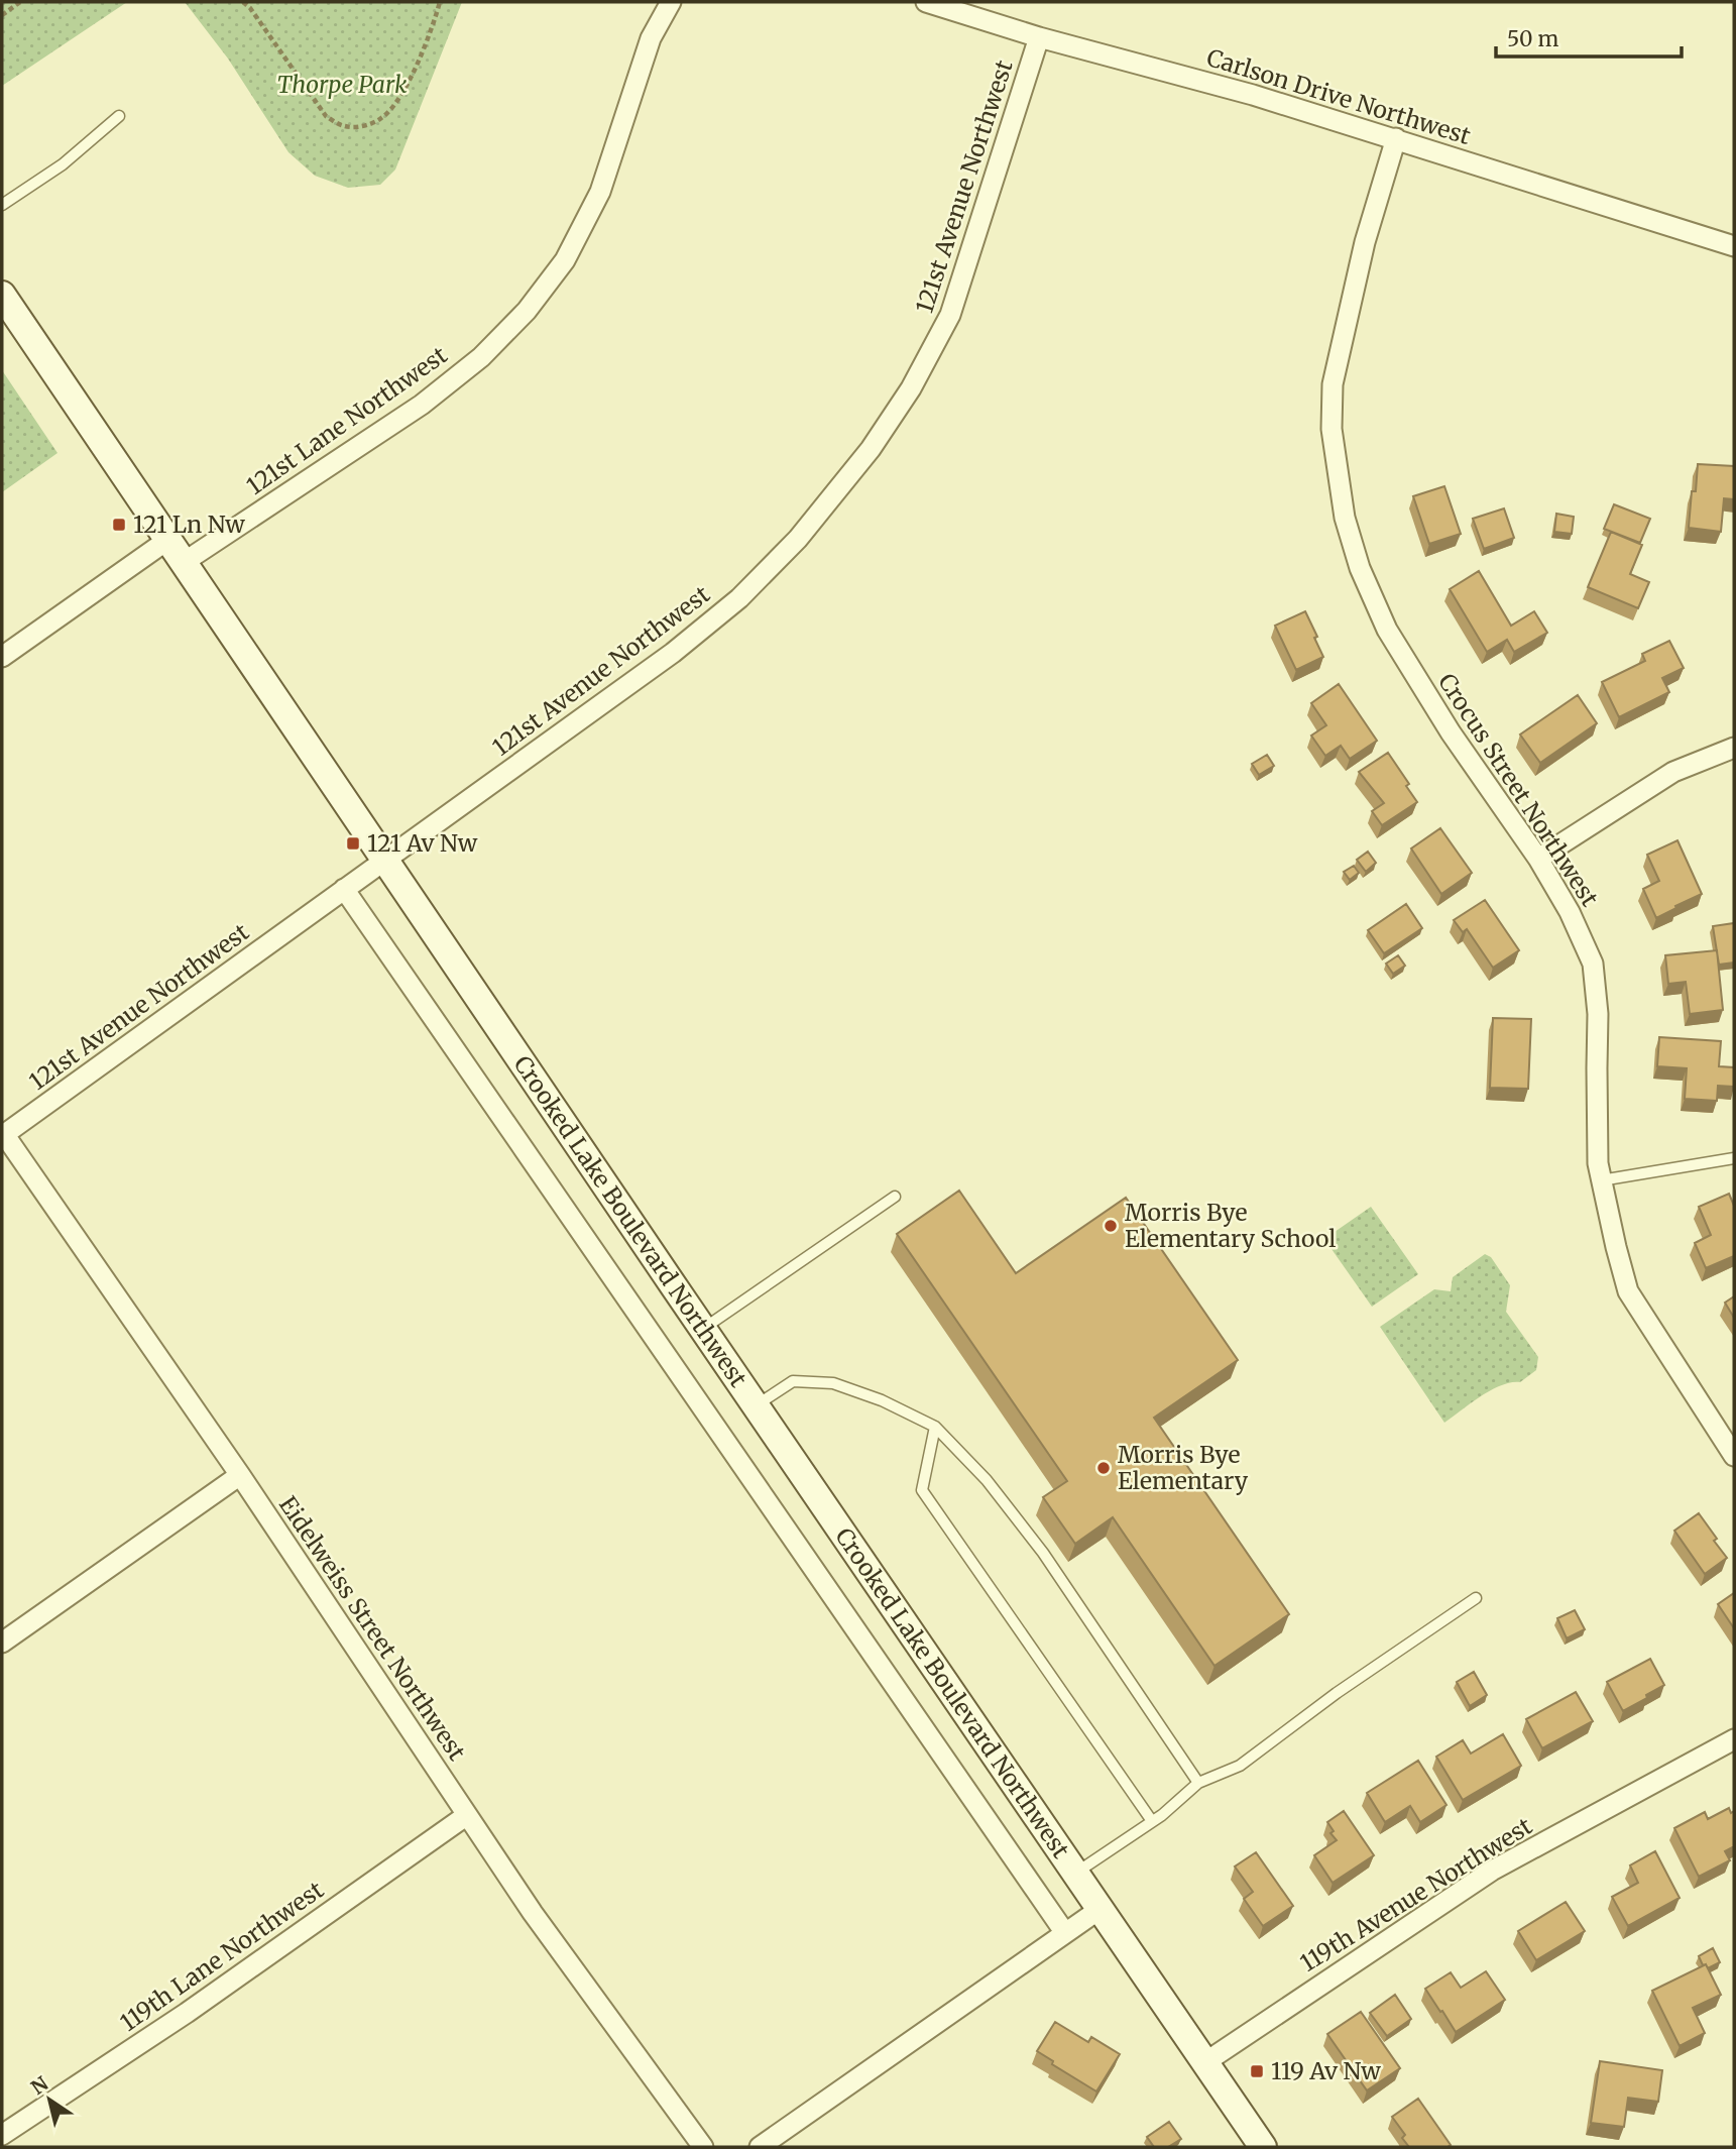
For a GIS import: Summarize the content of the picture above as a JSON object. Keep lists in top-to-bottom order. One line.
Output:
{"streets":{"street":["Carlson Drive Northwest","121st Avenue Northwest","121st Lane Northwest","Crocus Street Northwest","Crooked Lake Boulevard Northwest","Eidelweiss Street Northwest","119th Avenue Northwest","119th Lane Northwest"]},"crossings":[["Carlson Drive Northwest","121st Avenue Northwest"],["Carlson Drive Northwest","Crocus Street Northwest"],["121st Avenue Northwest","Crooked Lake Boulevard Northwest"],["121st Avenue Northwest","Eidelweiss Street Northwest"],["121st Lane Northwest","Crooked Lake Boulevard Northwest"],["Crooked Lake Boulevard Northwest","119th Avenue Northwest"],["Eidelweiss Street Northwest","119th Lane Northwest"]],"parks":["Thorpe Park"],"places":{"transit":["121 Ln Nw","121 Av Nw","119 Av Nw"],"other":["Morris Bye Elementary School","Morris Bye Elementary"]},"scale_bar":"50 m","north":"top left"}
